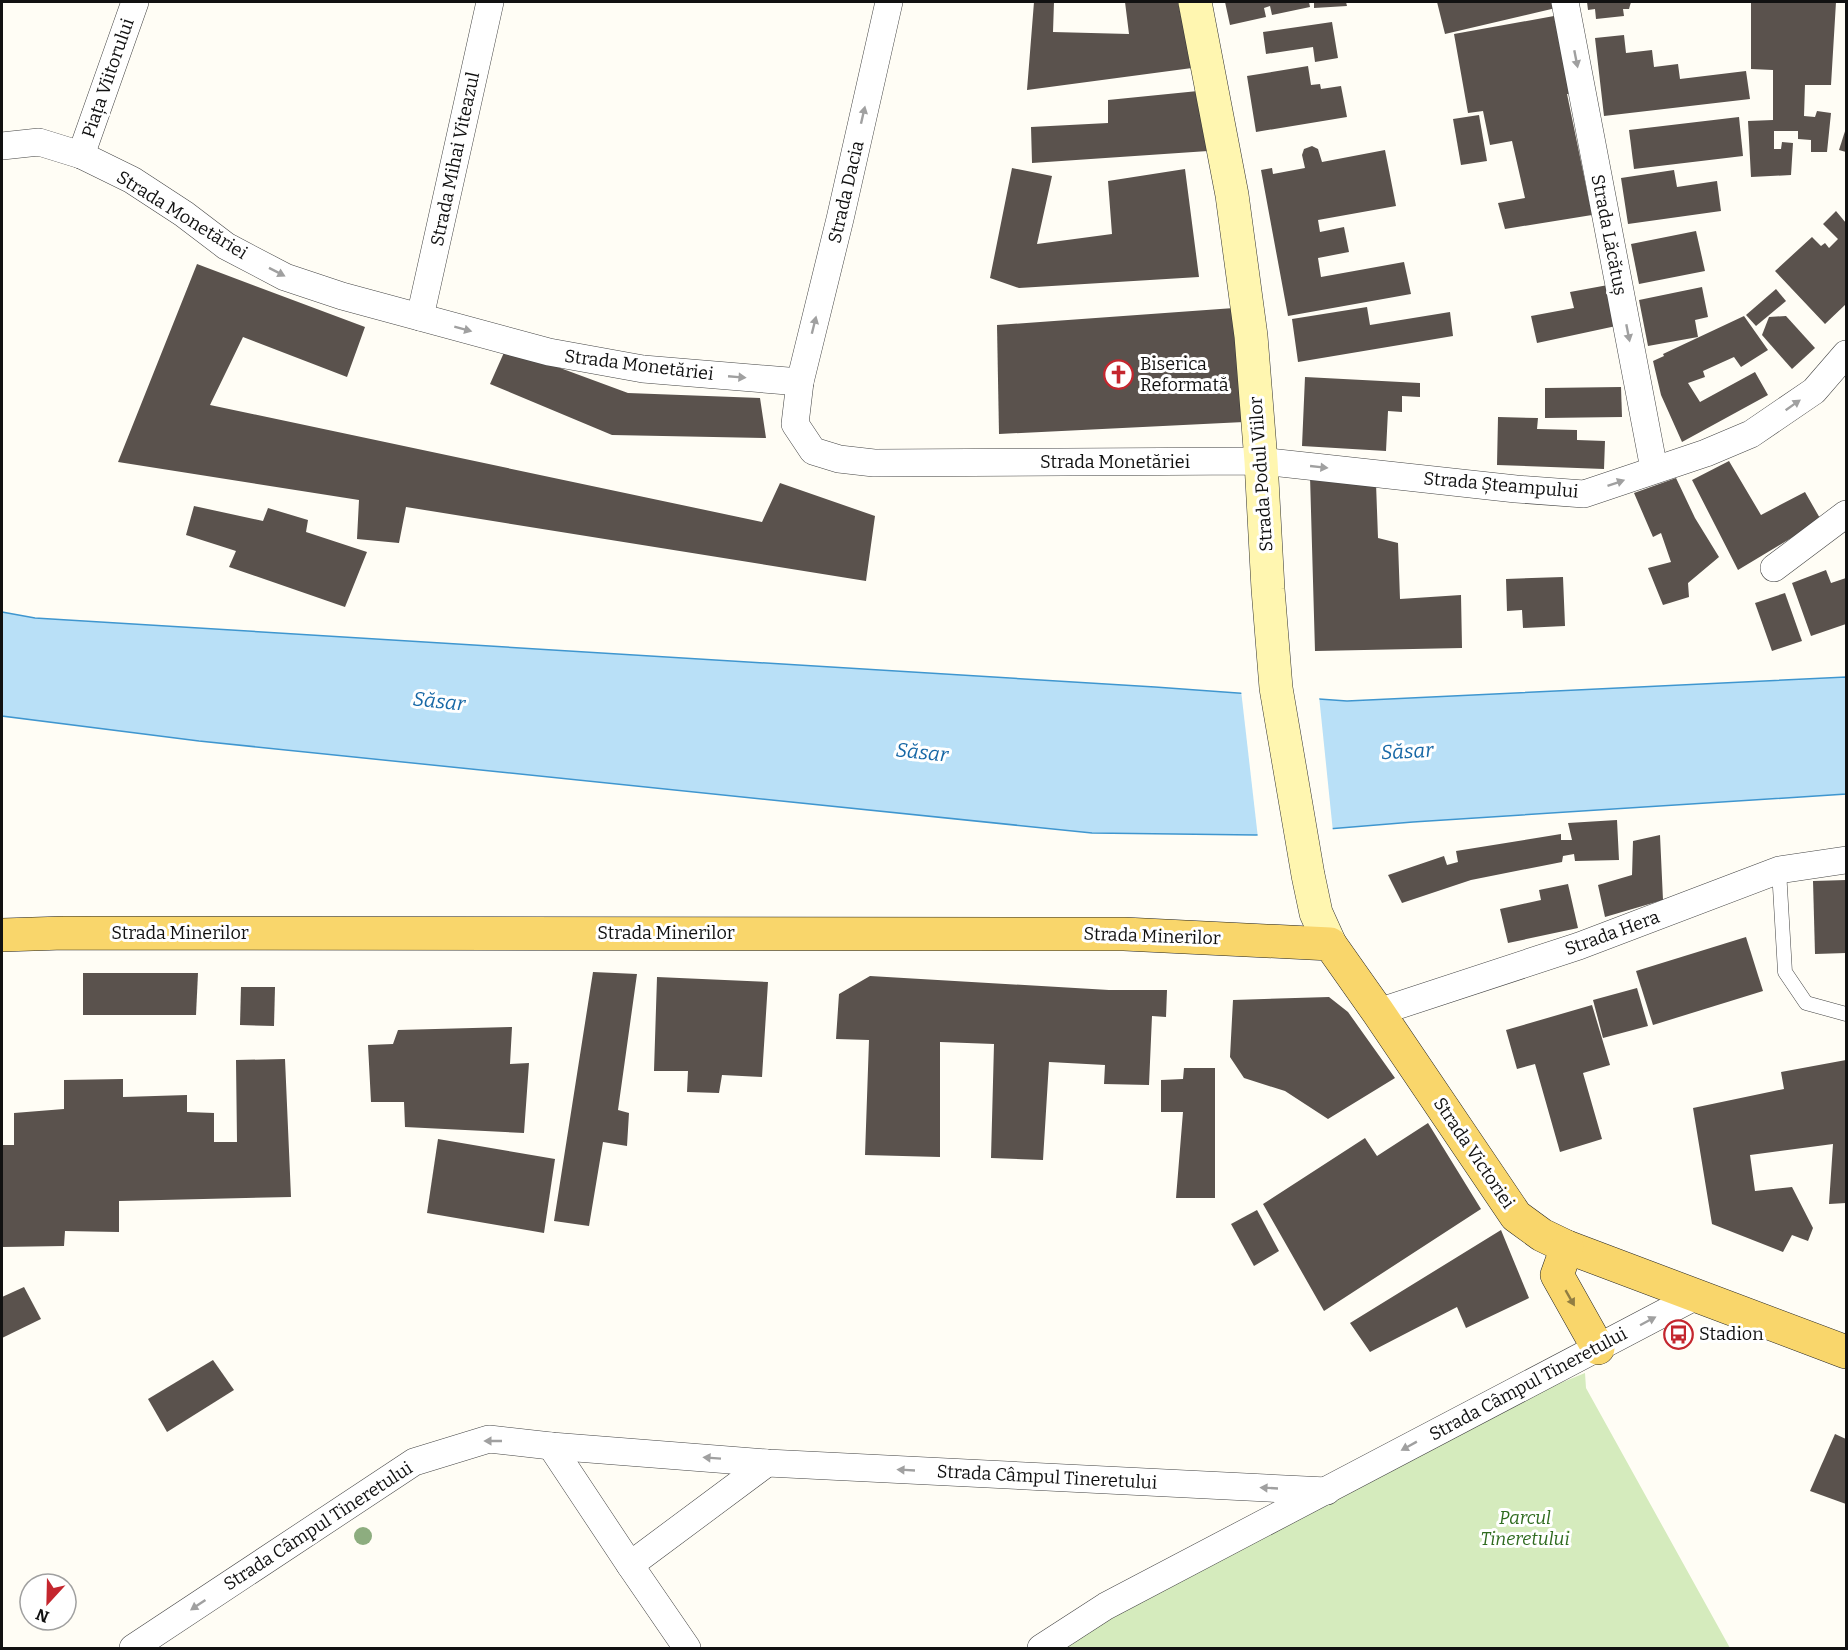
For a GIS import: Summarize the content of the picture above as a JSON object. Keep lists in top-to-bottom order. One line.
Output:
{"streets":{"main road":["Strada Podul Viilor","Strada Minerilor","Strada Victoriei"],"street":["Piața Viitorului","Strada Mihai Viteazul","Strada Dacia","Strada Monetăriei","Strada Lăcătuș","Strada Șteampului","Strada Hera","Strada Câmpul Tineretului"]},"crossings":[["Piața Viitorului","Strada Monetăriei"],["Strada Mihai Viteazul","Strada Monetăriei"],["Strada Dacia","Strada Monetăriei"],["Strada Monetăriei","Strada Podul Viilor"],["Strada Monetăriei","Strada Șteampului"],["Strada Lăcătuș","Strada Șteampului"],["Strada Podul Viilor","Strada Șteampului"],["Strada Podul Viilor","Strada Minerilor"],["Strada Podul Viilor","Strada Victoriei"],["Strada Minerilor","Strada Victoriei"],["Strada Hera","Strada Victoriei"],["Strada Victoriei","Strada Câmpul Tineretului"]],"one_way":["Strada Dacia","Strada Monetăriei","Strada Lăcătuș","Strada Șteampului","Strada Câmpul Tineretului"],"water":["Săsar"],"parks":["Parcul Tineretului"],"places":{"church":["Biserica Reformată"],"bus stop":["Stadion"]},"north":"bottom"}
